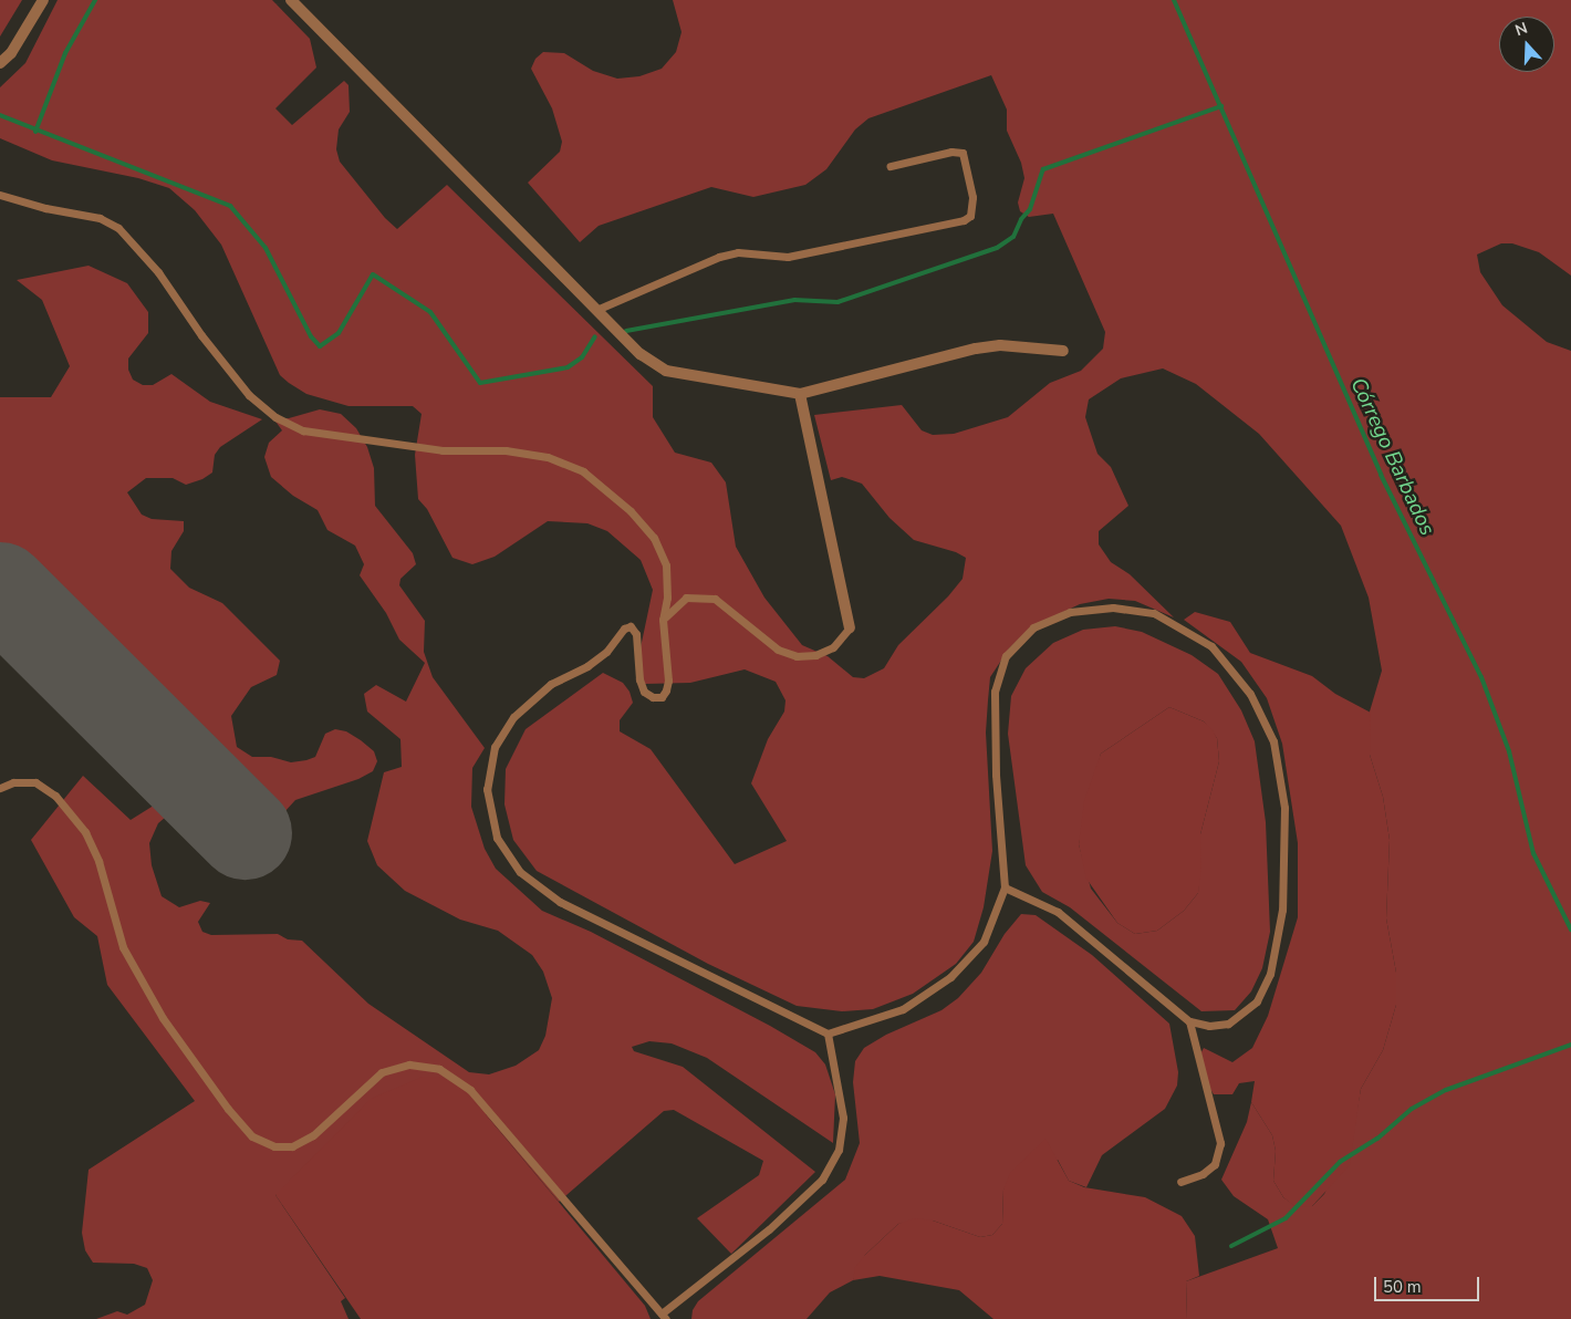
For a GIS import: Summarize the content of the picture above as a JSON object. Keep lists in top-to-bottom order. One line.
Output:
{"water":["Córrego Barbados"],"scale_bar":"50 m","north":"top"}
